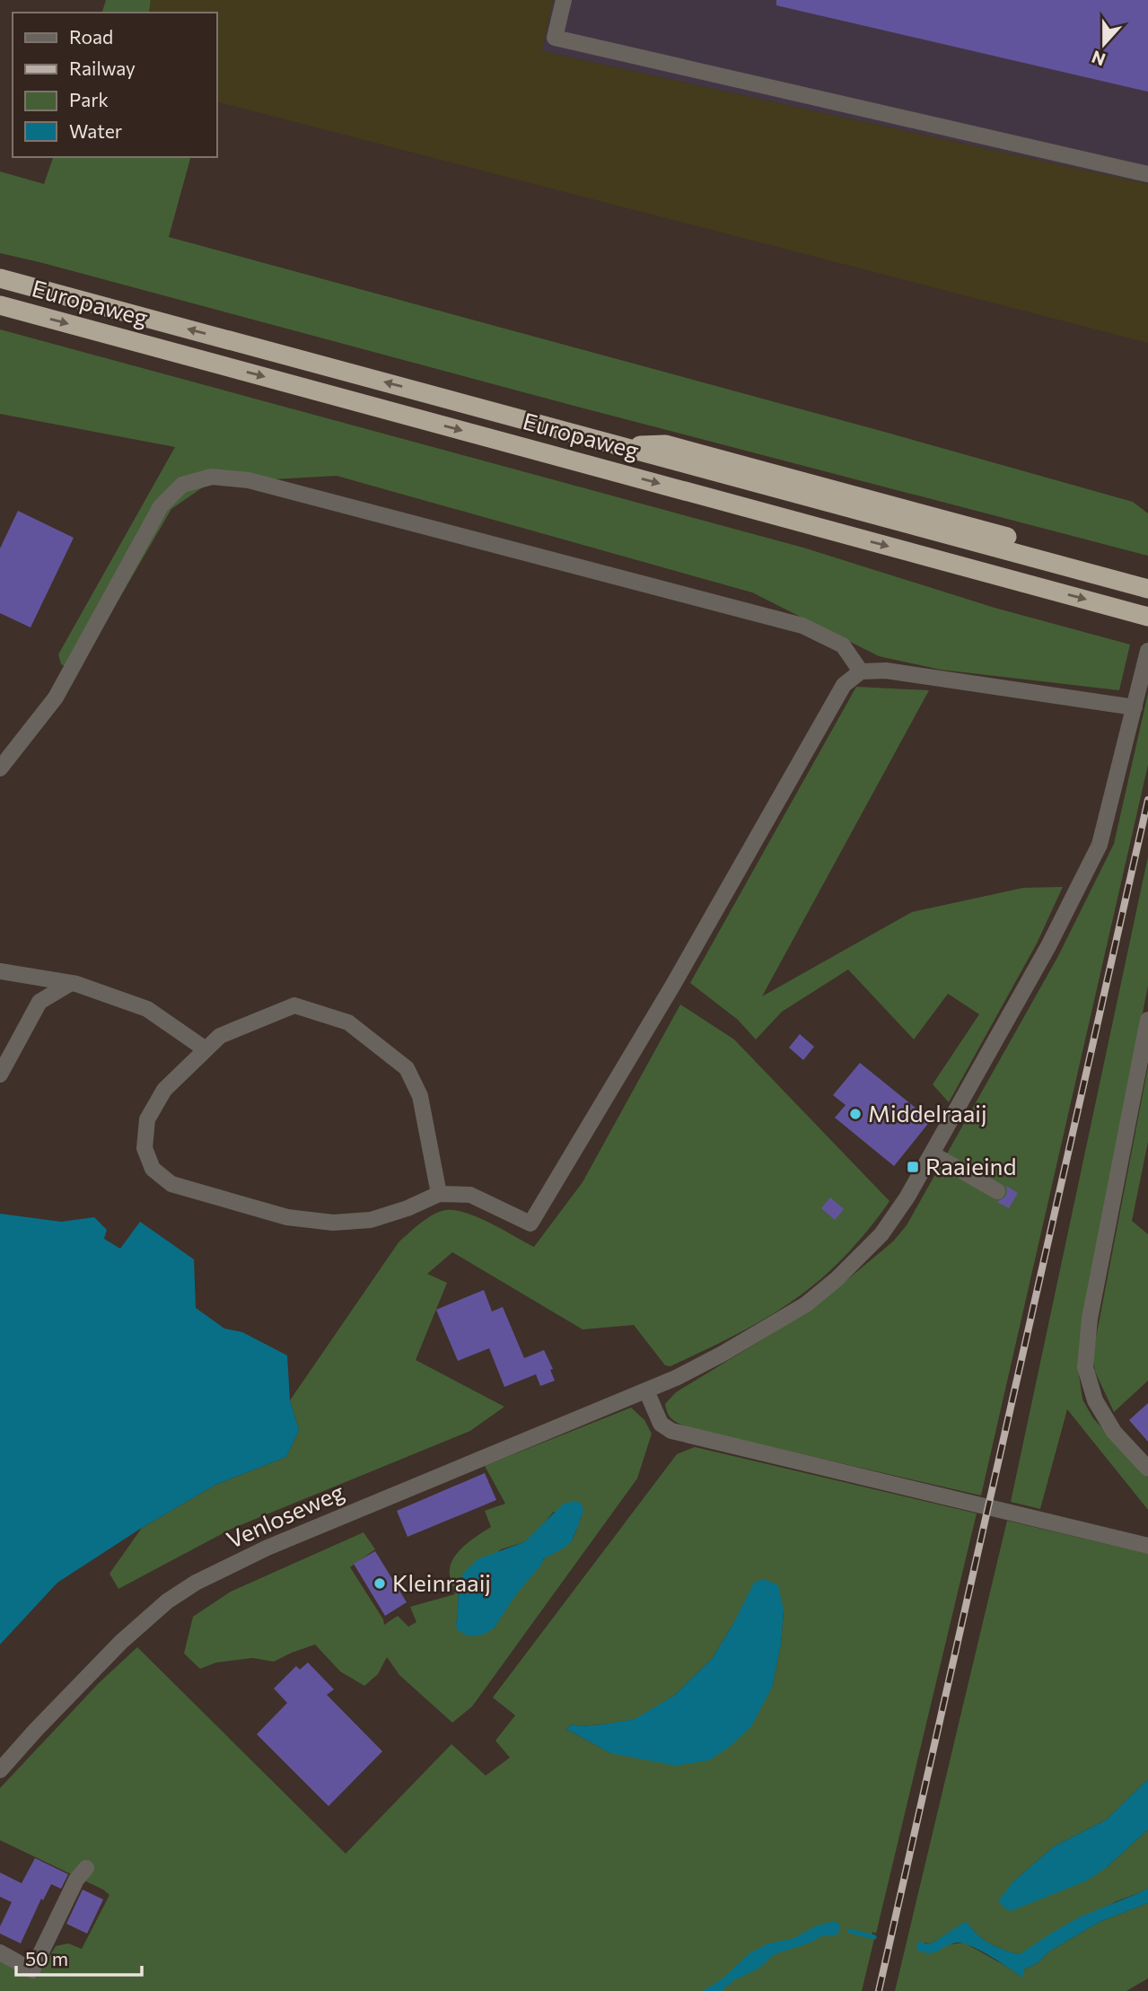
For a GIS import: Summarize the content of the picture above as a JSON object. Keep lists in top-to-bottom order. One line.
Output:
{"streets":{"highway":["Europaweg"],"street":["Venloseweg"]},"places":{"other":["Middelraaij","Kleinraaij"],"transit":["Raaieind"]},"legend":["Road","Railway","Park","Water"],"scale_bar":"50 m","north":"bottom"}
